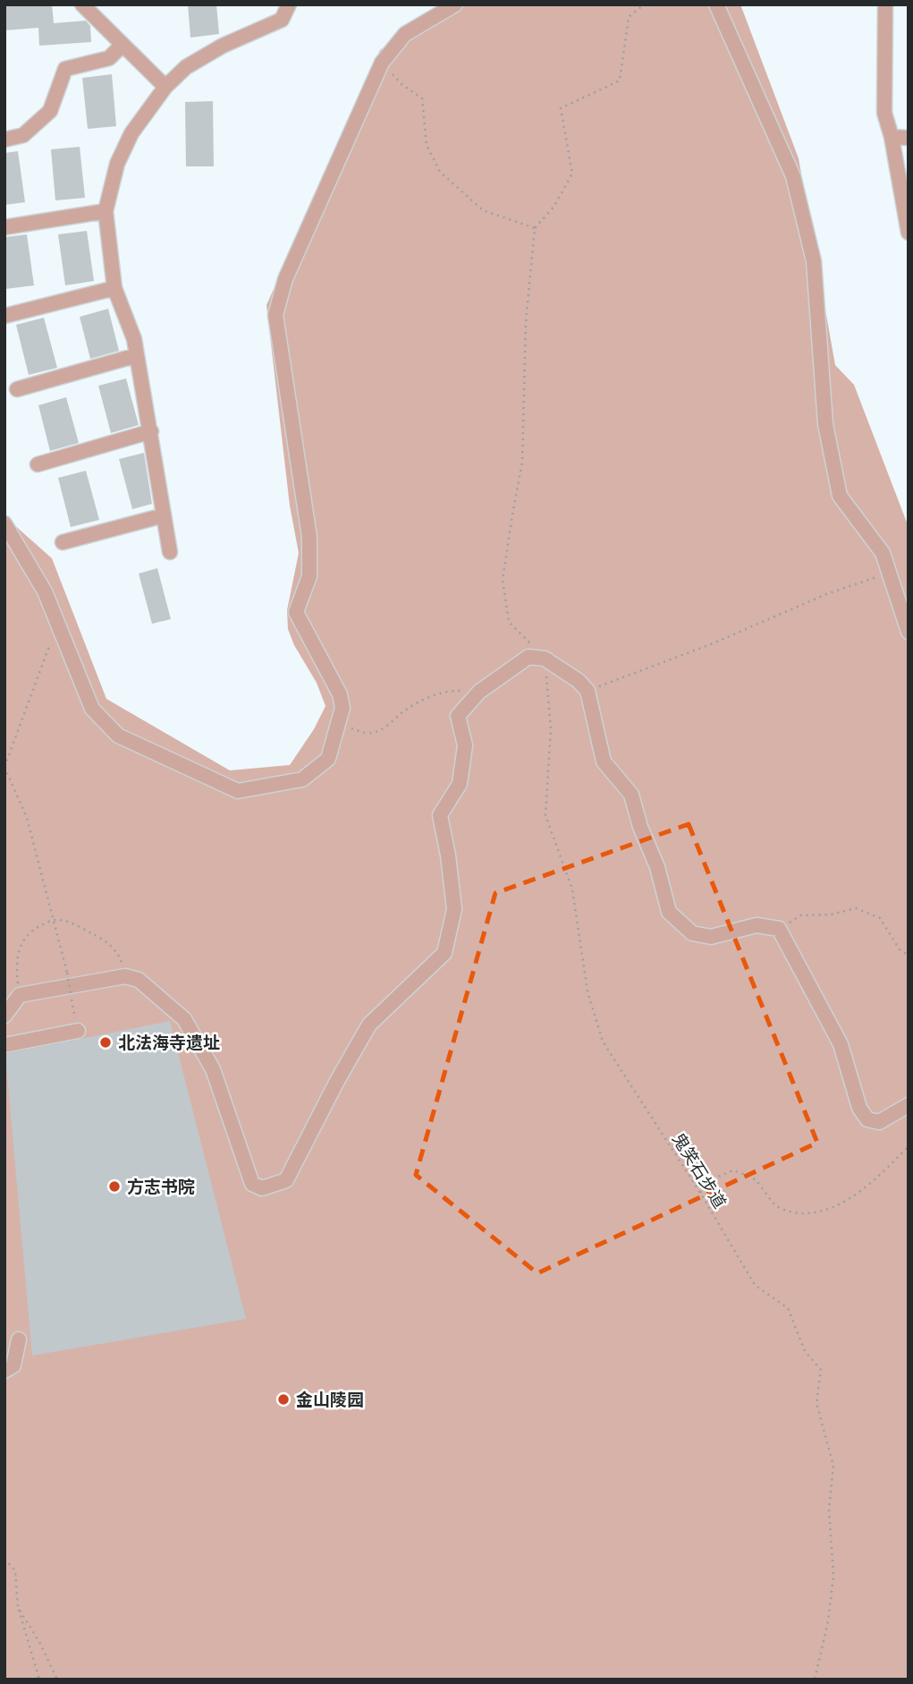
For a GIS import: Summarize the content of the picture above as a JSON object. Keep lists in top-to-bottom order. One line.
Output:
{"streets":{"path":["鬼笑石步道"]},"places":["北法海寺遗址","方志书院","金山陵园"]}
